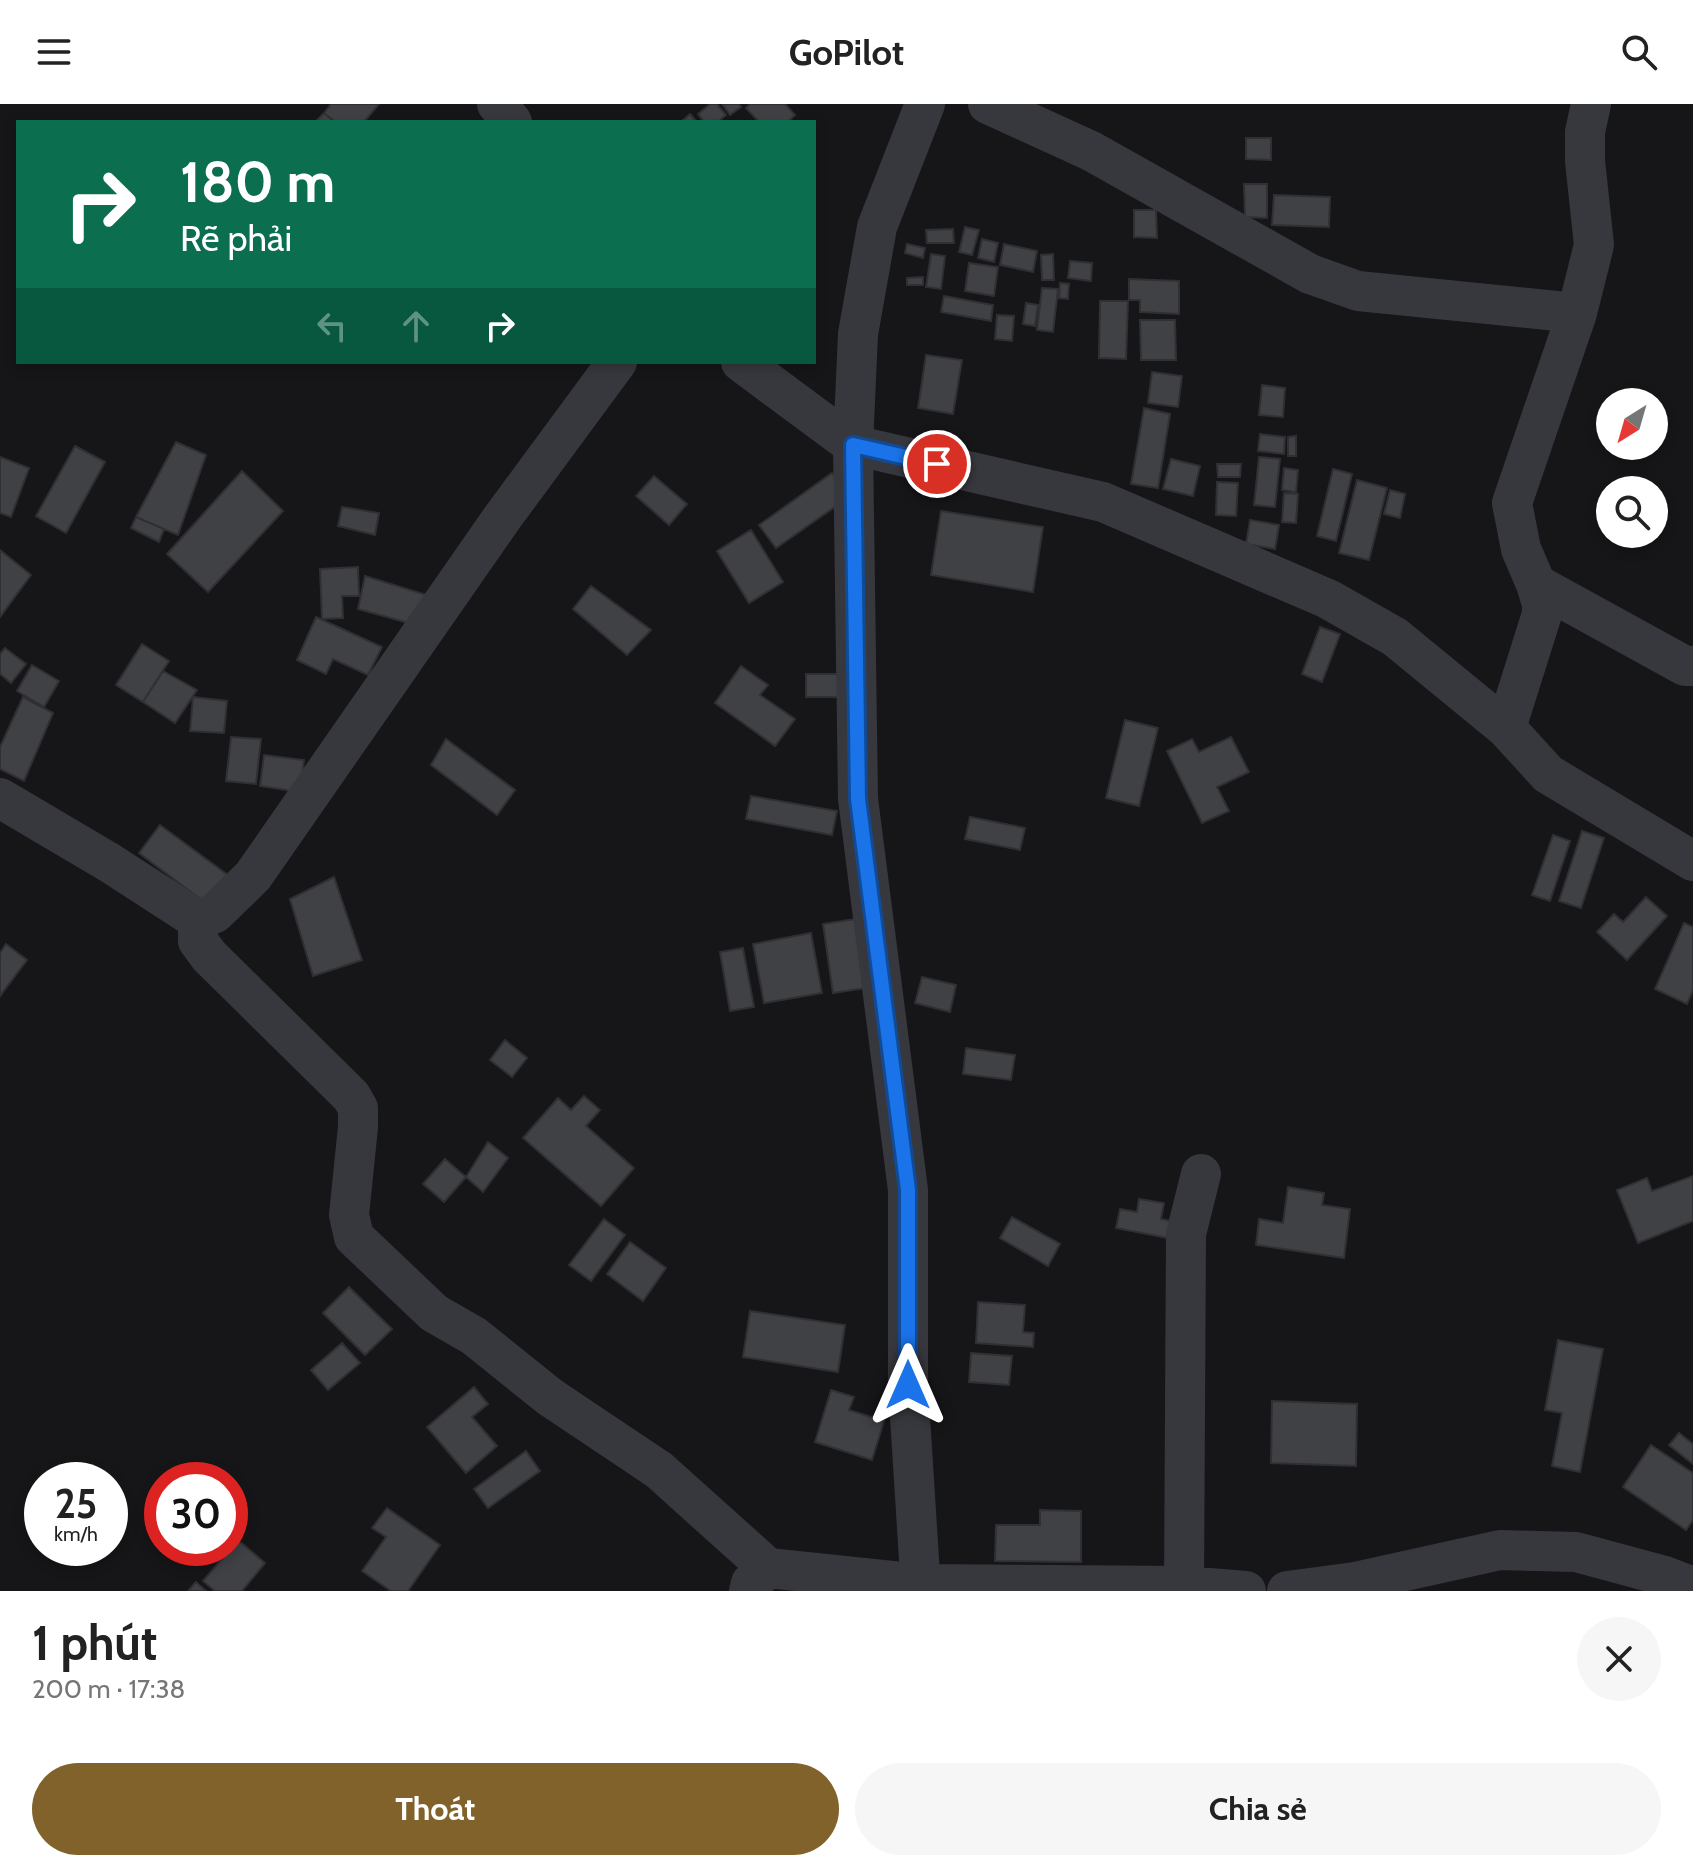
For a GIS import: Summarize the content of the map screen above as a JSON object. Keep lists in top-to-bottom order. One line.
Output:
{"north":"bottom left","page":{"header":"GoPilot","turn":["180 m","Rẽ phải"],"speed":"25 km/h","limit":"30","heading":["1 phút","200 m · 17:38"],"buttons":["Thoát","Chia sẻ"]}}
